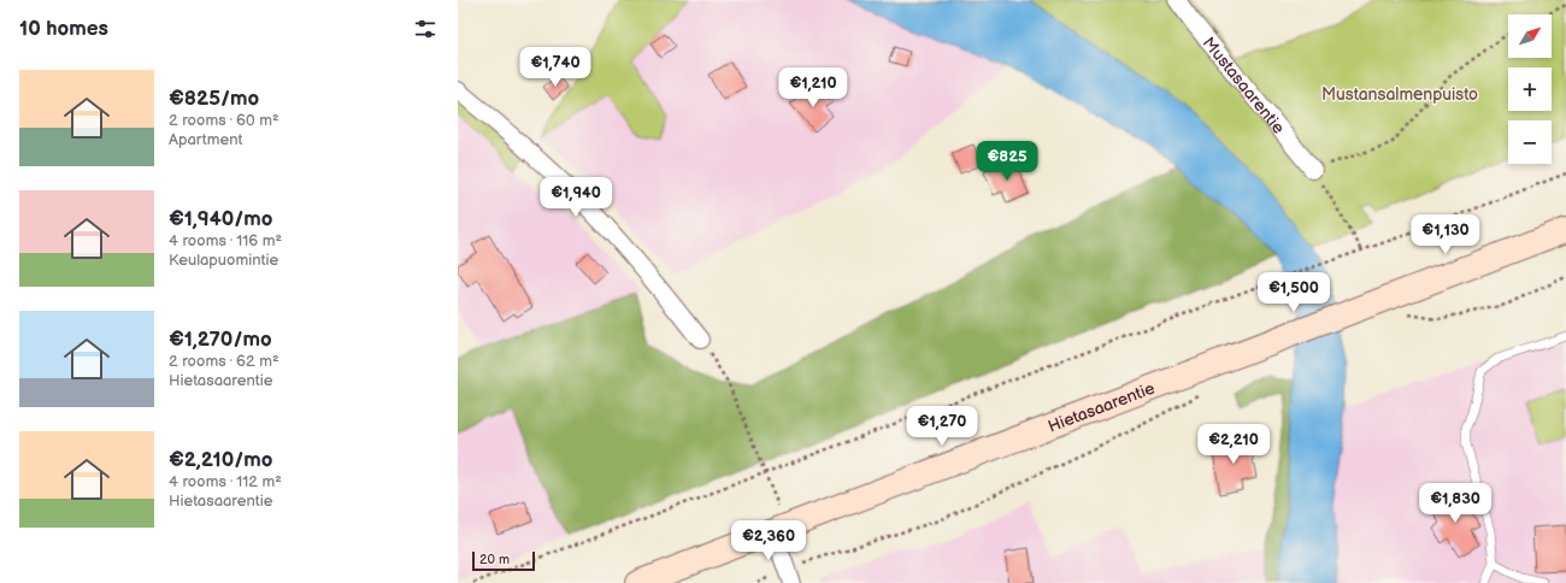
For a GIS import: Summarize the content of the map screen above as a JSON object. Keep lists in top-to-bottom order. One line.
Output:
{"streets":{"street":["Mustasaarentie","Hietasaarentie"]},"parks":["Mustansalmenpuisto"],"scale_bar":"20 m","north":"top right","page":{"heading":"10 homes","map_buttons":["+","−"],"price":["€1,740","€1,210","€825","€1,940","€1,130","€1,500","€1,270","€2,210","€1,830","€2,360"],"list":[{"name":"€825/mo","note":"2 rooms · 60 m² · Apartment"},{"name":"€1,940/mo","note":"4 rooms · 116 m² · Keulapuomintie"},{"name":"€1,270/mo","note":"2 rooms · 62 m² · Hietasaarentie"},{"name":"€2,210/mo","note":"4 rooms · 112 m² · Hietasaarentie"}],"scale":"20 m"}}
